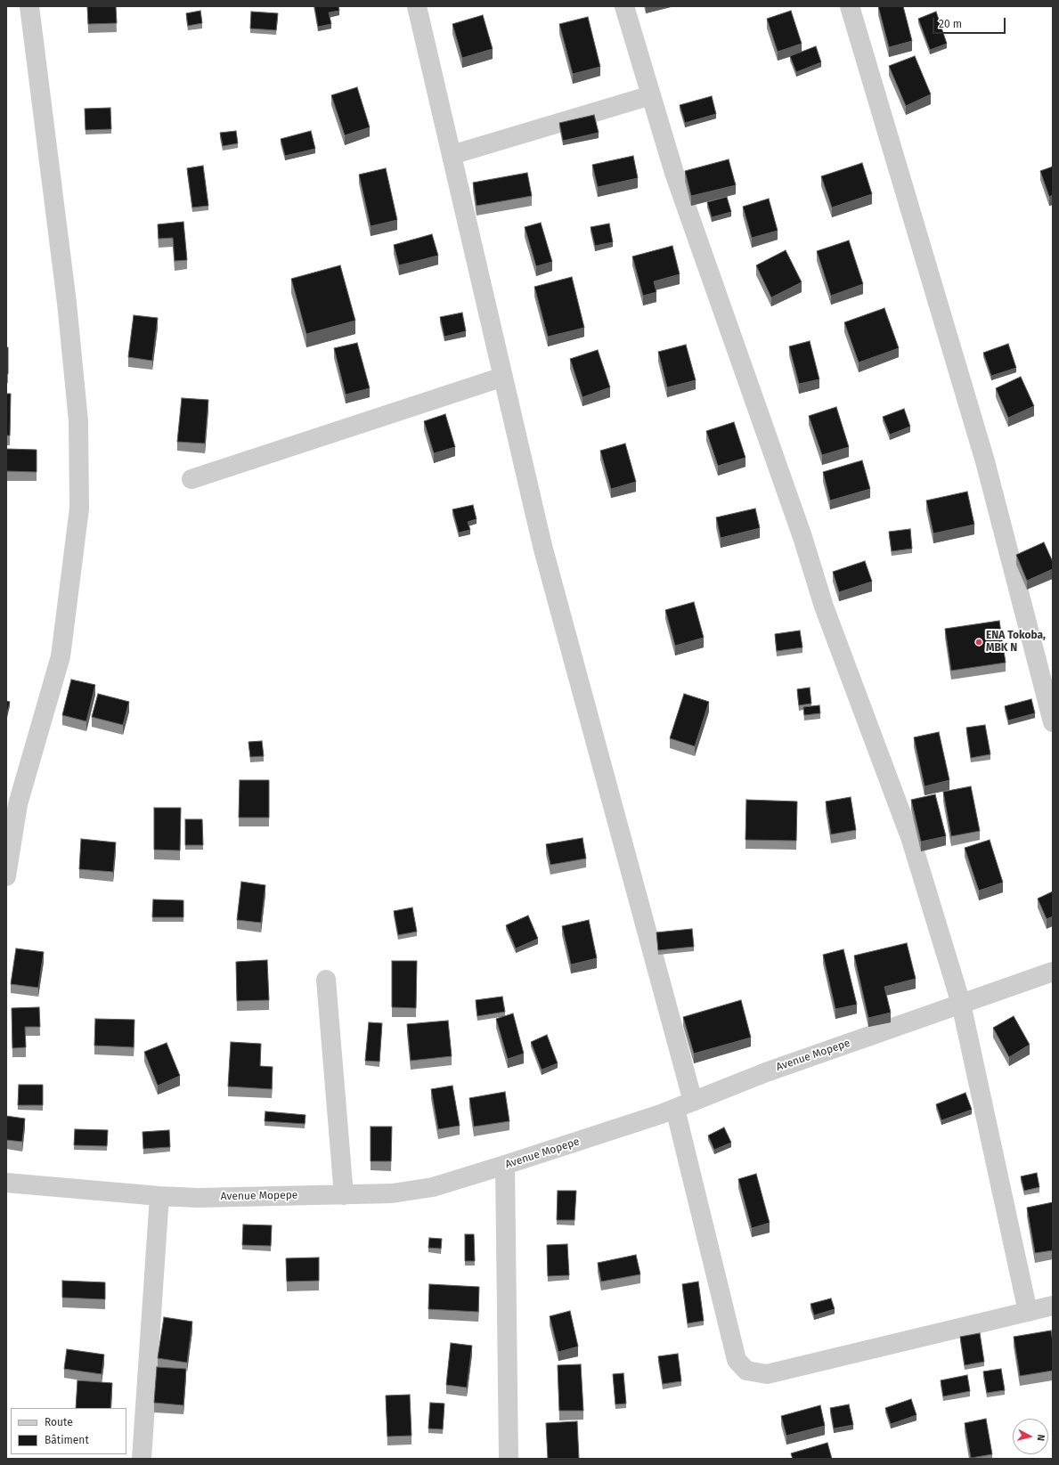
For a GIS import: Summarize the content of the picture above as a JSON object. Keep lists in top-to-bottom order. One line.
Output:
{"streets":{"street":["Avenue Mopepe"]},"places":["ENA Tokoba, MBK N"],"legend":["Route","Bâtiment"],"scale_bar":"20 m","north":"right"}
